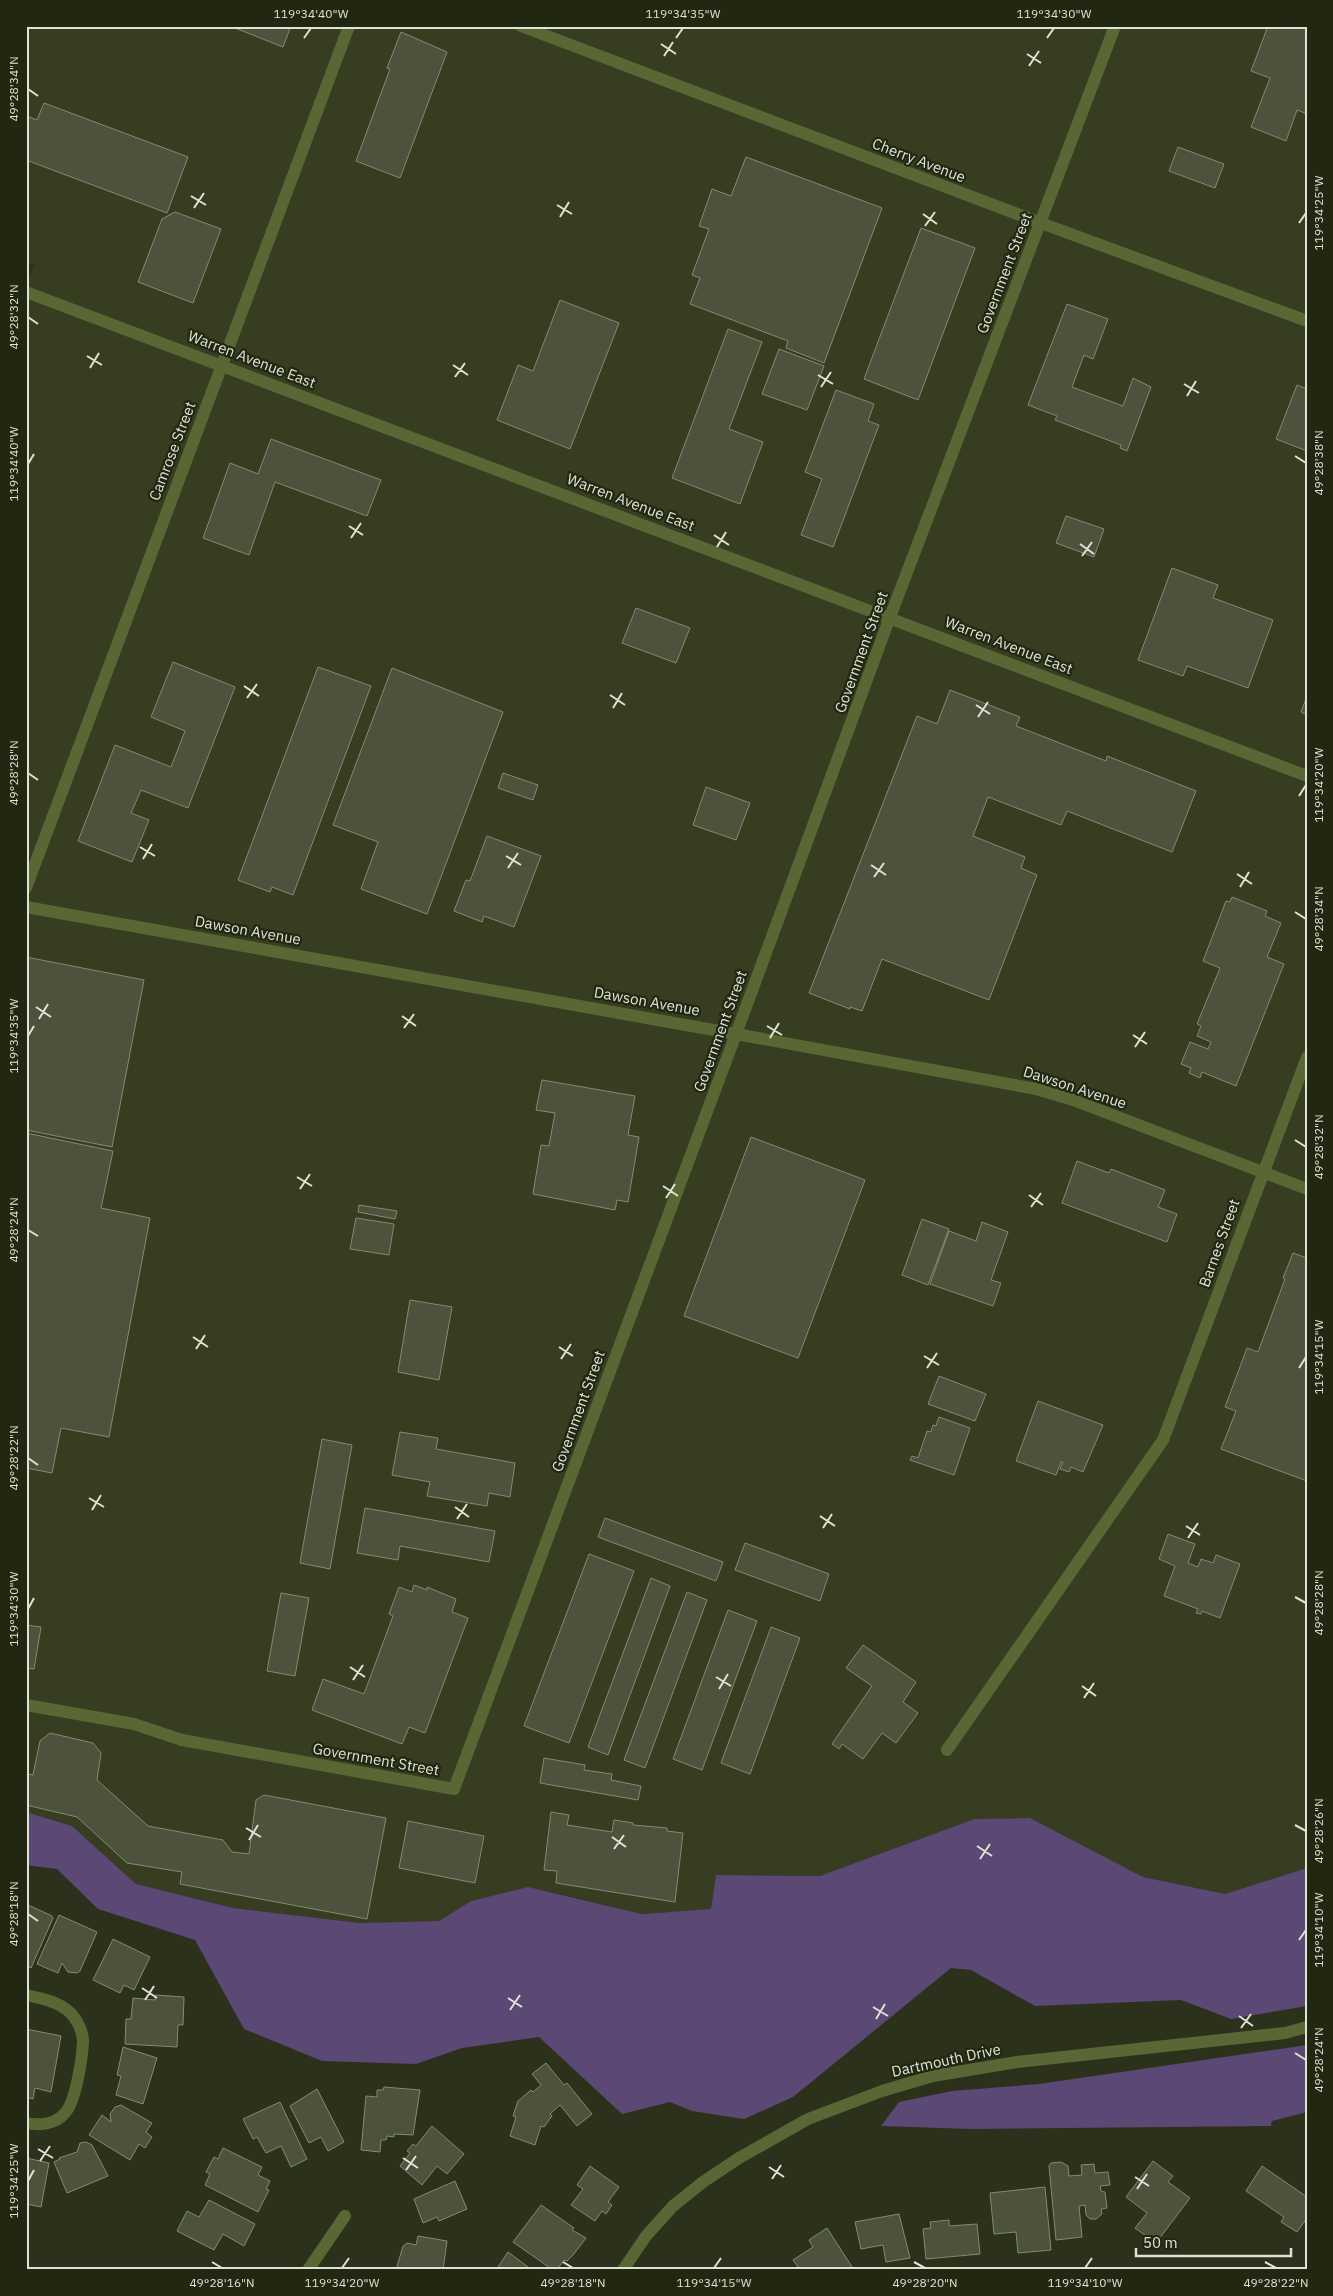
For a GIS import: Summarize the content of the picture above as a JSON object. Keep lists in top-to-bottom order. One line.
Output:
{"streets":{"street":["Cherry Avenue","Government Street","Warren Avenue East","Camrose Street","Dawson Avenue","Barnes Street","Dartmouth Drive"]},"crossings":[["Cherry Avenue","Government Street"],["Government Street","Warren Avenue East"],["Government Street","Dawson Avenue"],["Warren Avenue East","Camrose Street"],["Dawson Avenue","Barnes Street"]],"scale_bar":"50 m","coordinates":["119°34'40\"W","119°34'35\"W","119°34'30\"W","49°28'34\"N","119°34'25\"W","49°28'32\"N","49°28'38\"N","49°28'28\"N","119°34'20\"W","49°28'24\"N","119°34'15\"W","49°28'22\"N","49°28'26\"N","49°28'18\"N","119°34'10\"W","49°28'16\"N","49°28'20\"N"]}
